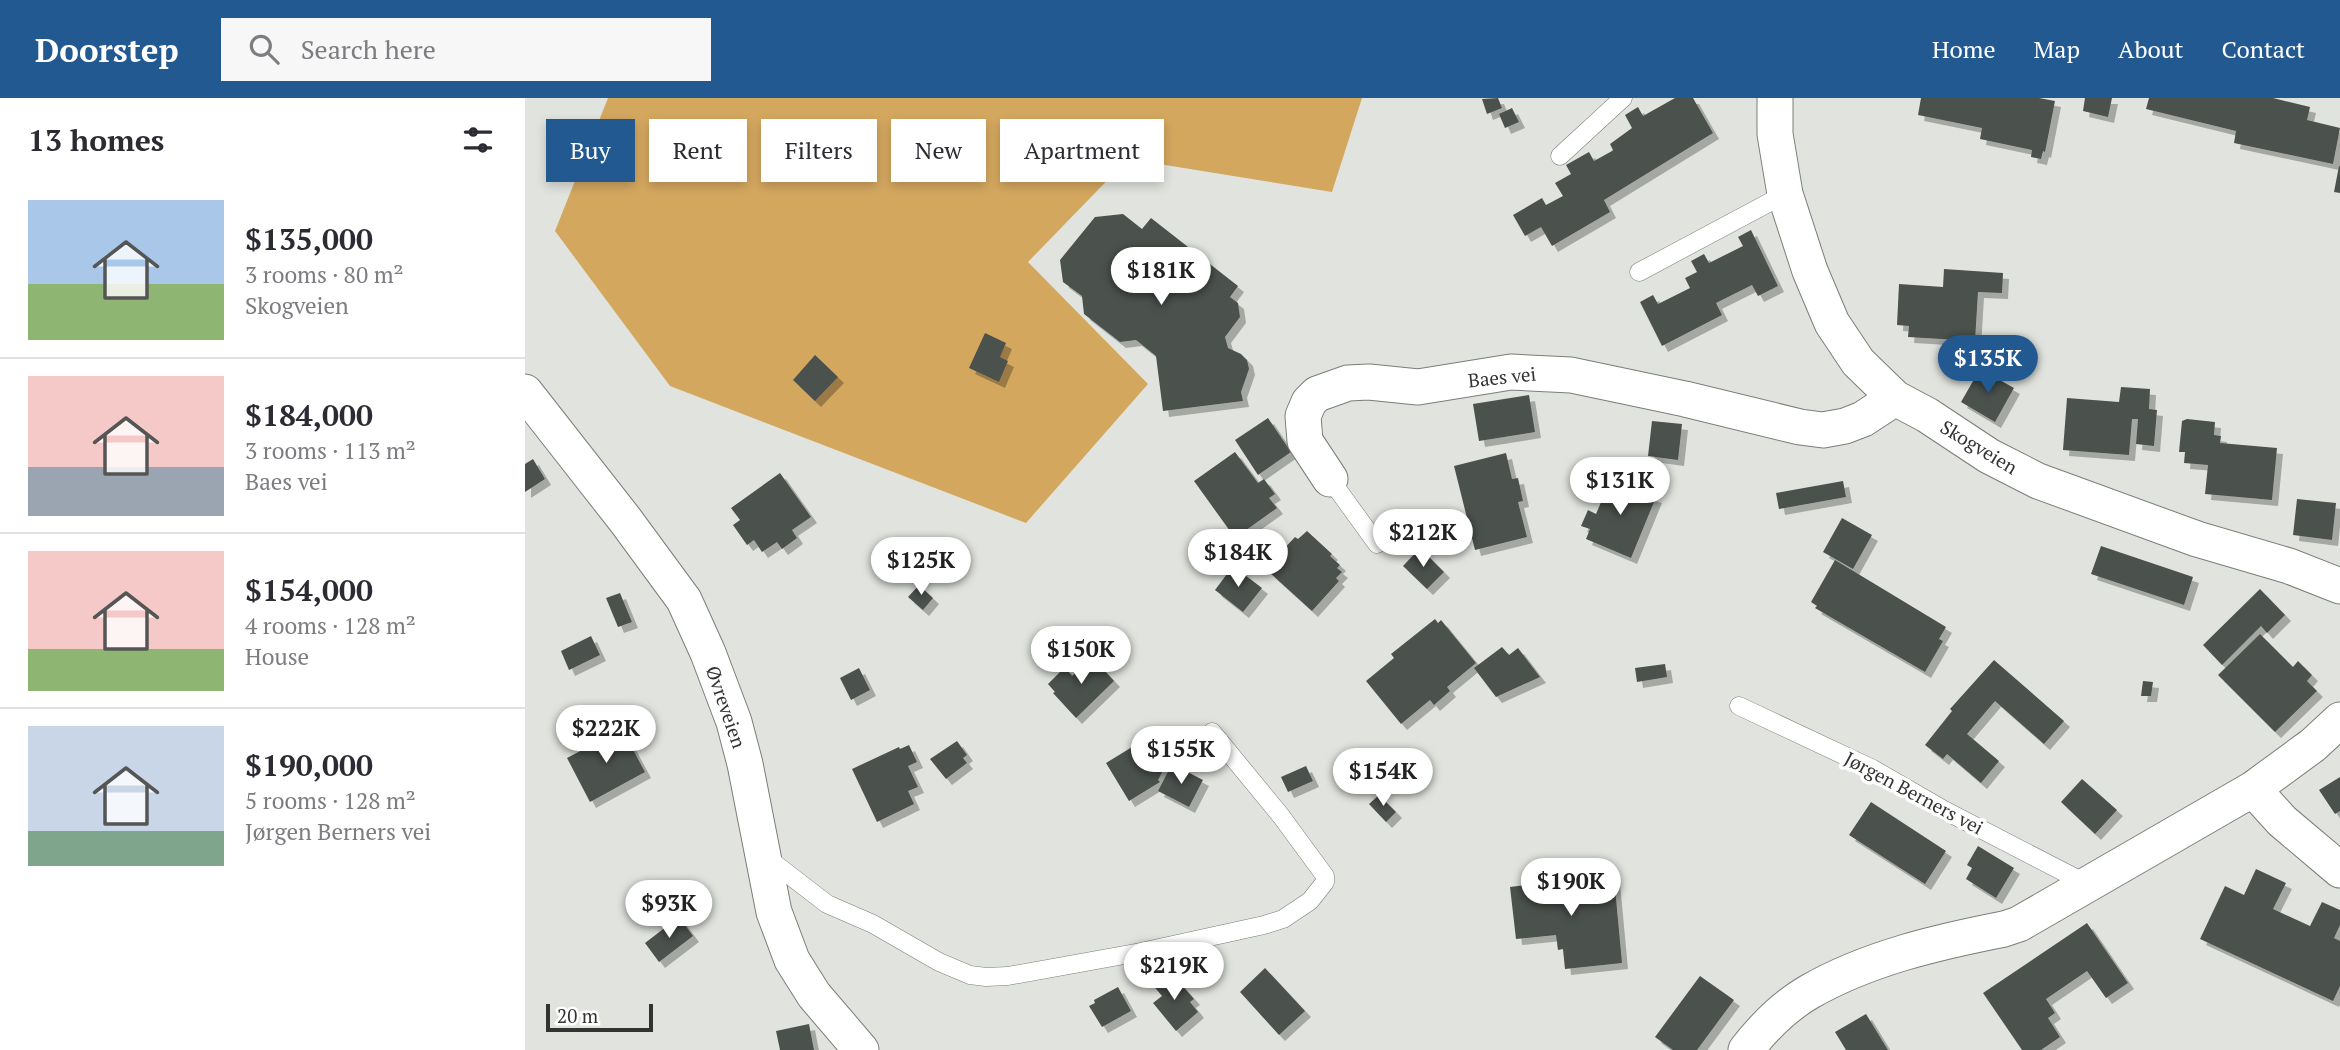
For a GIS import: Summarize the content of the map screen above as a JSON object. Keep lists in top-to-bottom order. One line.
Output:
{"streets":{"street":["Baes vei","Skogveien","Øvreveien"],"lane":["Jørgen Berners vei"]},"crossings":[["Baes vei","Skogveien"]],"scale_bar":"20 m","page":{"header":"Doorstep","search":"Search here","nav":["Home","Map","About","Contact"],"heading":"13 homes","chip":["Buy","Rent","Filters","New","Apartment"],"list":[{"name":"$135,000","note":"3 rooms · 80 m² · Skogveien"},{"name":"$184,000","note":"3 rooms · 113 m² · Baes vei"},{"name":"$154,000","note":"4 rooms · 128 m² · House"},{"name":"$190,000","note":"5 rooms · 128 m² · Jørgen Berners vei"}],"price":["$181K","$135K","$131K","$212K","$184K","$125K","$150K","$222K","$155K","$154K","$190K","$93K","$219K"],"scale":"20 m"}}
